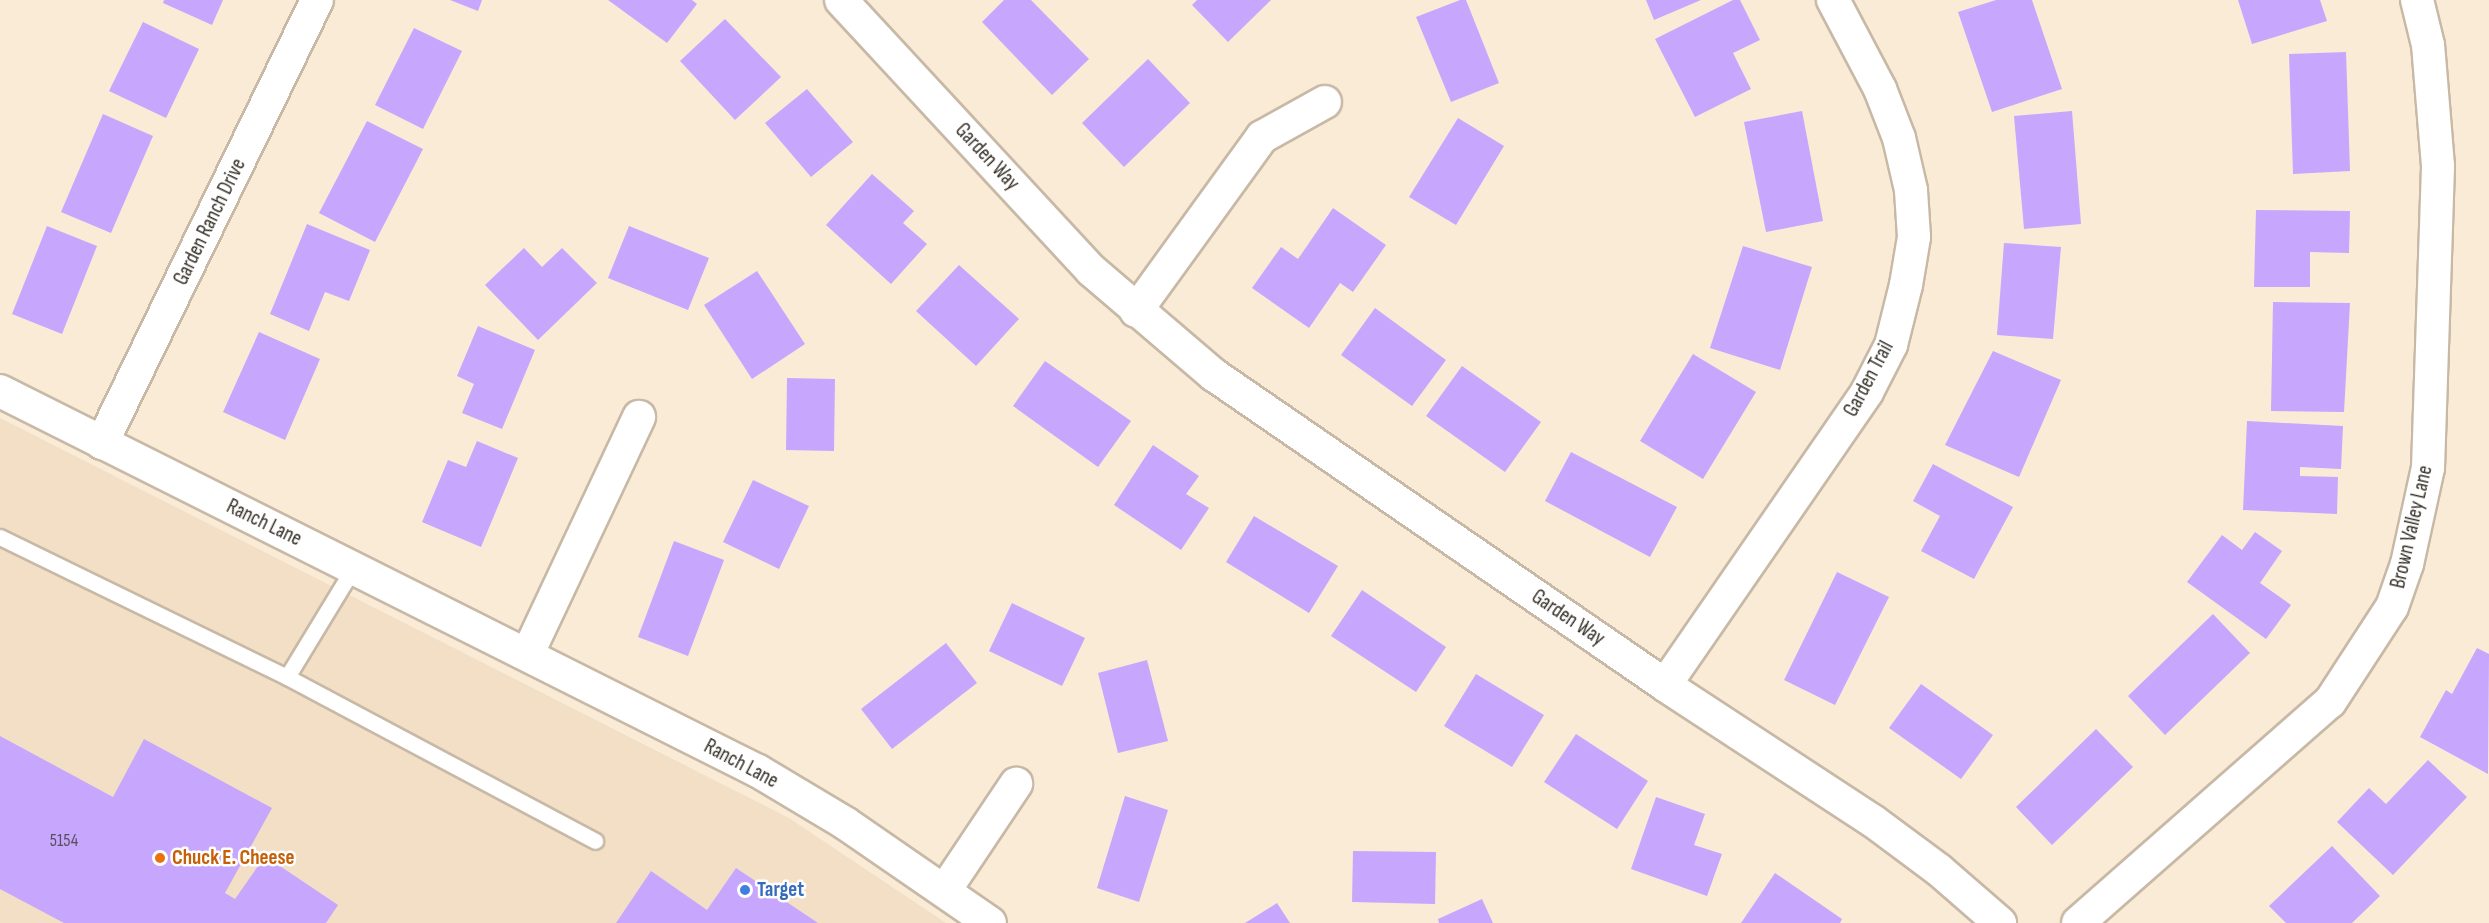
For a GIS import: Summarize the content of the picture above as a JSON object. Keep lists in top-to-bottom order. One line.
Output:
{"streets":{"street":["Garden Way","Garden Ranch Drive","Garden Trail","Ranch Lane","Brown Valley Lane"]},"crossings":[["Garden Way","Garden Trail"],["Garden Ranch Drive","Ranch Lane"]],"places":["Chuck E. Cheese","Target"],"house_numbers":["5154"]}
